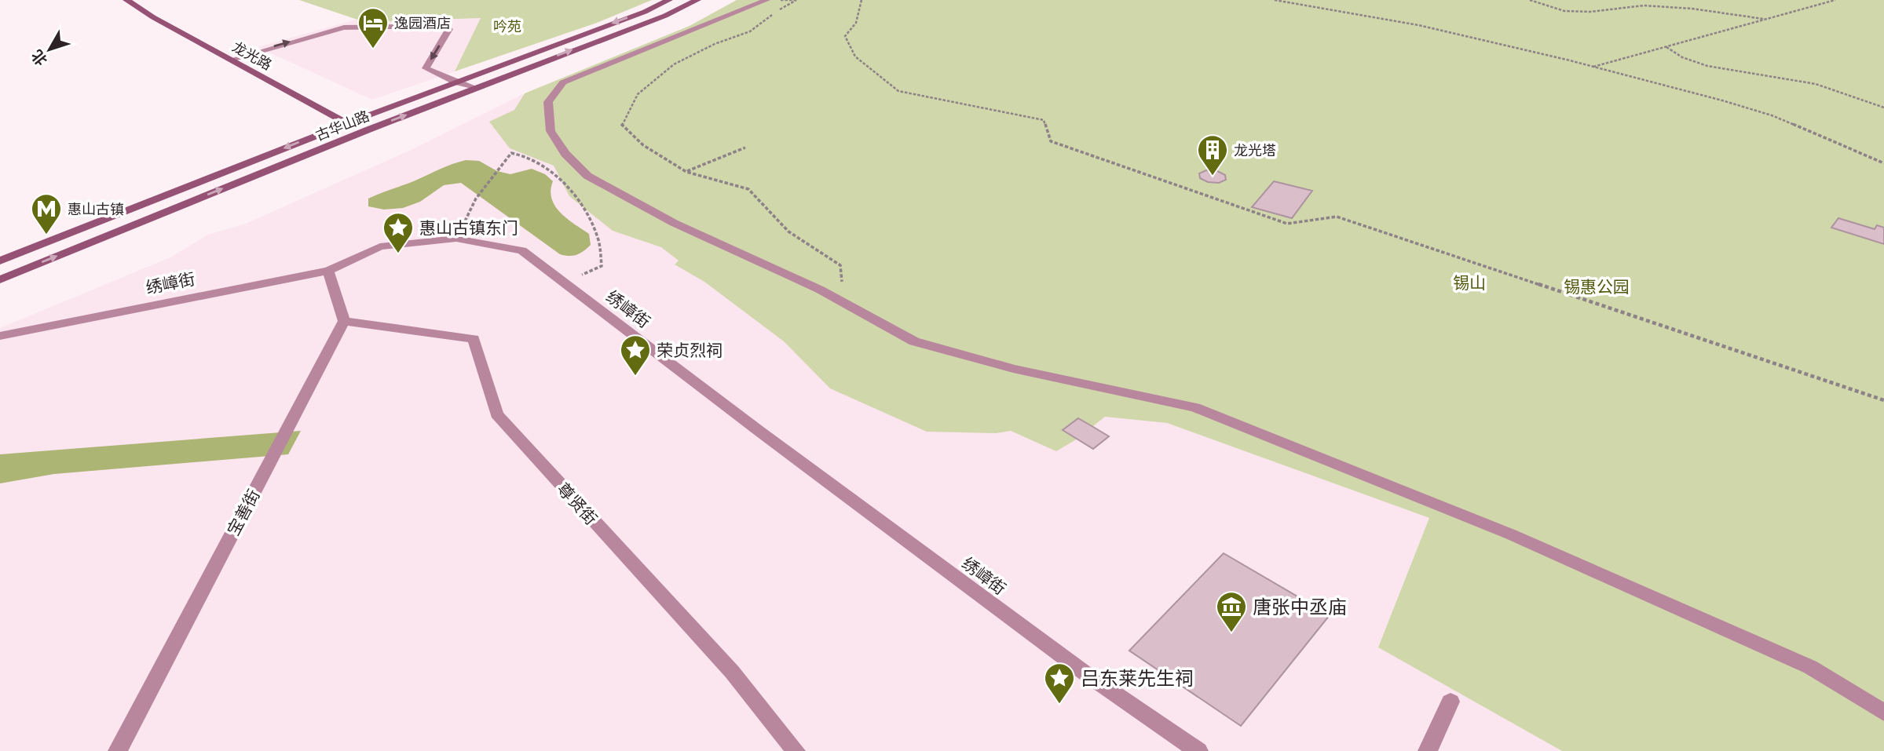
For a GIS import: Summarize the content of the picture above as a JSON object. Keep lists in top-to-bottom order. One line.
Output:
{"streets":{"main road":["龙光路","古华山路"],"street":["绣嶂街","尊贤街","宝善街"]},"crossings":[["龙光路","古华山路"],["尊贤街","宝善街"]],"parks":["吟苑","锡山","锡惠公园"],"places":{"hotel":["逸园酒店"],"building":["龙光塔"],"metro station":["惠山古镇"],"place":["惠山古镇东门","荣贞烈祠","吕东莱先生祠"],"museum":["唐张中丞庙"]},"north":"bottom left"}
